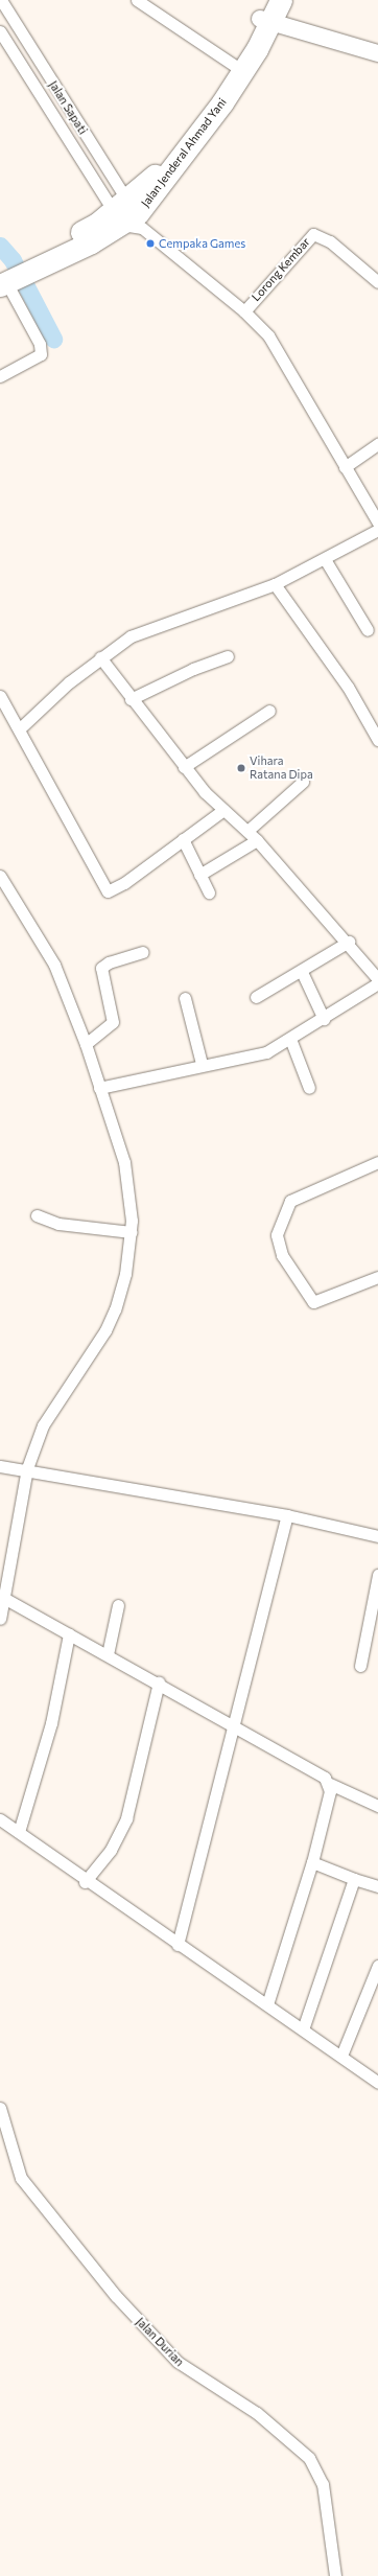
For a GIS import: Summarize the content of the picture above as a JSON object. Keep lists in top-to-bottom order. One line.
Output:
{"streets":{"highway":["Jalan Jenderal Ahmad Yani"],"street":["Jalan Sapati","Lorong Kembar","Jalan Durian"]},"crossings":[["Jalan Sapati","Jalan Jenderal Ahmad Yani"]],"places":["Cempaka Games","Vihara Ratana Dipa"]}
